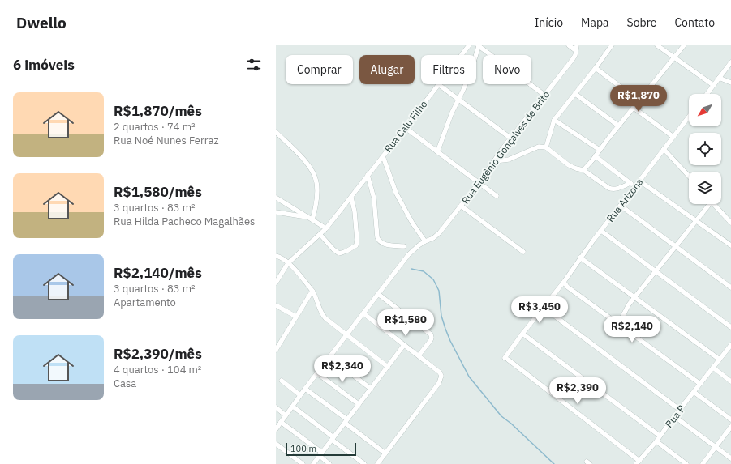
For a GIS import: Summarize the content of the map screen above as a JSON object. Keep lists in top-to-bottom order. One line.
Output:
{"streets":{"street":["Rua Calu Filho","Rua Eugênio Gonçalves de Brito","Rua Arizona","Rua P"]},"crossings":[["Rua Calu Filho","Rua Eugênio Gonçalves de Brito"],["Rua Arizona","Rua P"]],"scale_bar":"100 m","north":"bottom left","page":{"header":"Dwello","nav":["Início","Mapa","Sobre","Contato"],"heading":"6 imóveis","chip":["Comprar","Alugar","Filtros","Novo"],"list":[{"name":"R$1,870/mês","note":"2 quartos · 74 m² · Rua Noé Nunes Ferraz"},{"name":"R$1,580/mês","note":"3 quartos · 83 m² · Rua Hilda Pacheco Magalhães"},{"name":"R$2,140/mês","note":"3 quartos · 83 m² · Apartamento"},{"name":"R$2,390/mês","note":"4 quartos · 104 m² · Casa"}],"price":["R$1,870","R$3,450","R$1,580","R$2,140","R$2,340","R$2,390"],"scale":"100 m"}}
